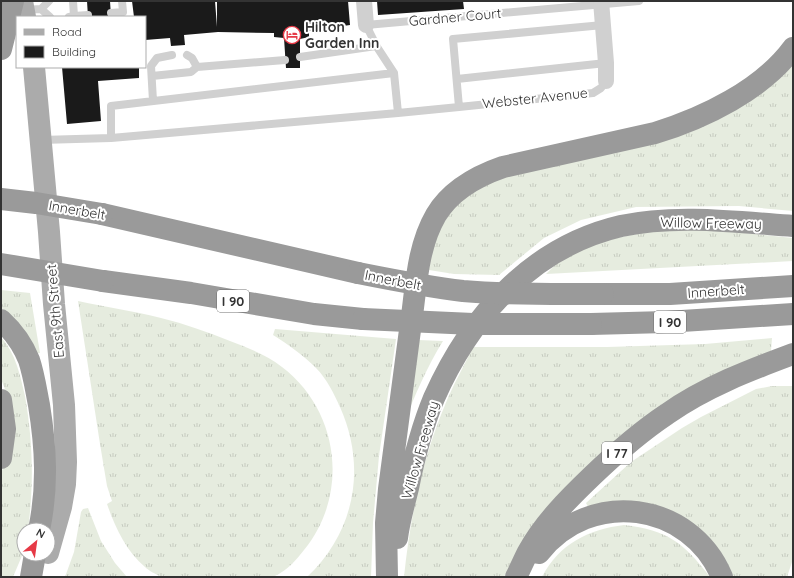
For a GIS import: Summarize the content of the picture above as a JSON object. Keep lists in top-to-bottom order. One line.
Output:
{"streets":{"highway":["Innerbelt","Willow Freeway","I 90","I 77"],"main road":["East 9th Street"],"lane":["Gardner Court","Webster Avenue"]},"crossings":[["Webster Avenue","East 9th Street"]],"places":{"hotel":["Hilton Garden Inn"]},"legend":["Road","Building"],"north":"top right"}
